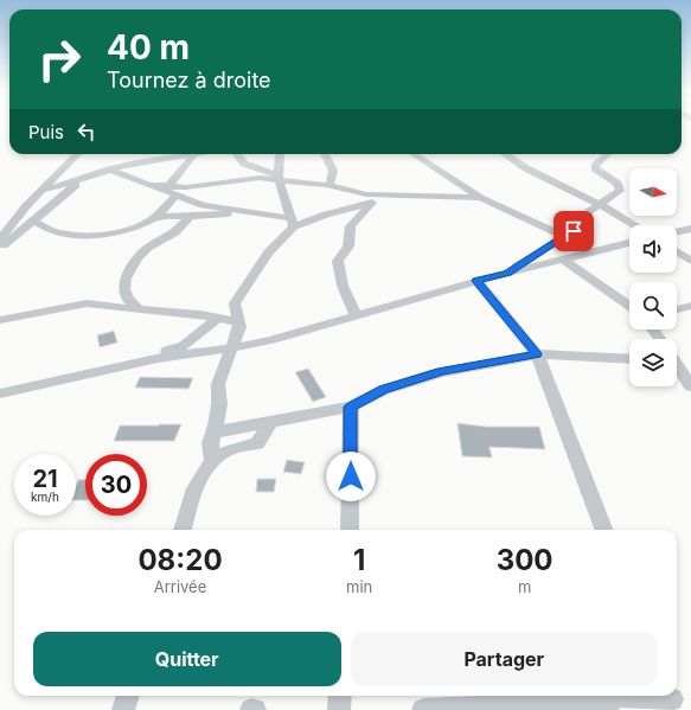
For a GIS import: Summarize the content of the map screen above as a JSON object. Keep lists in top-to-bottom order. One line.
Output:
{"north":"right","page":{"turn":["40 m","Tournez à droite"],"then":"Puis","speed":"21 km/h","limit":"30","eta":["08:20","Arrivée","1","min","300","m"],"buttons":["Quitter","Partager"]}}
